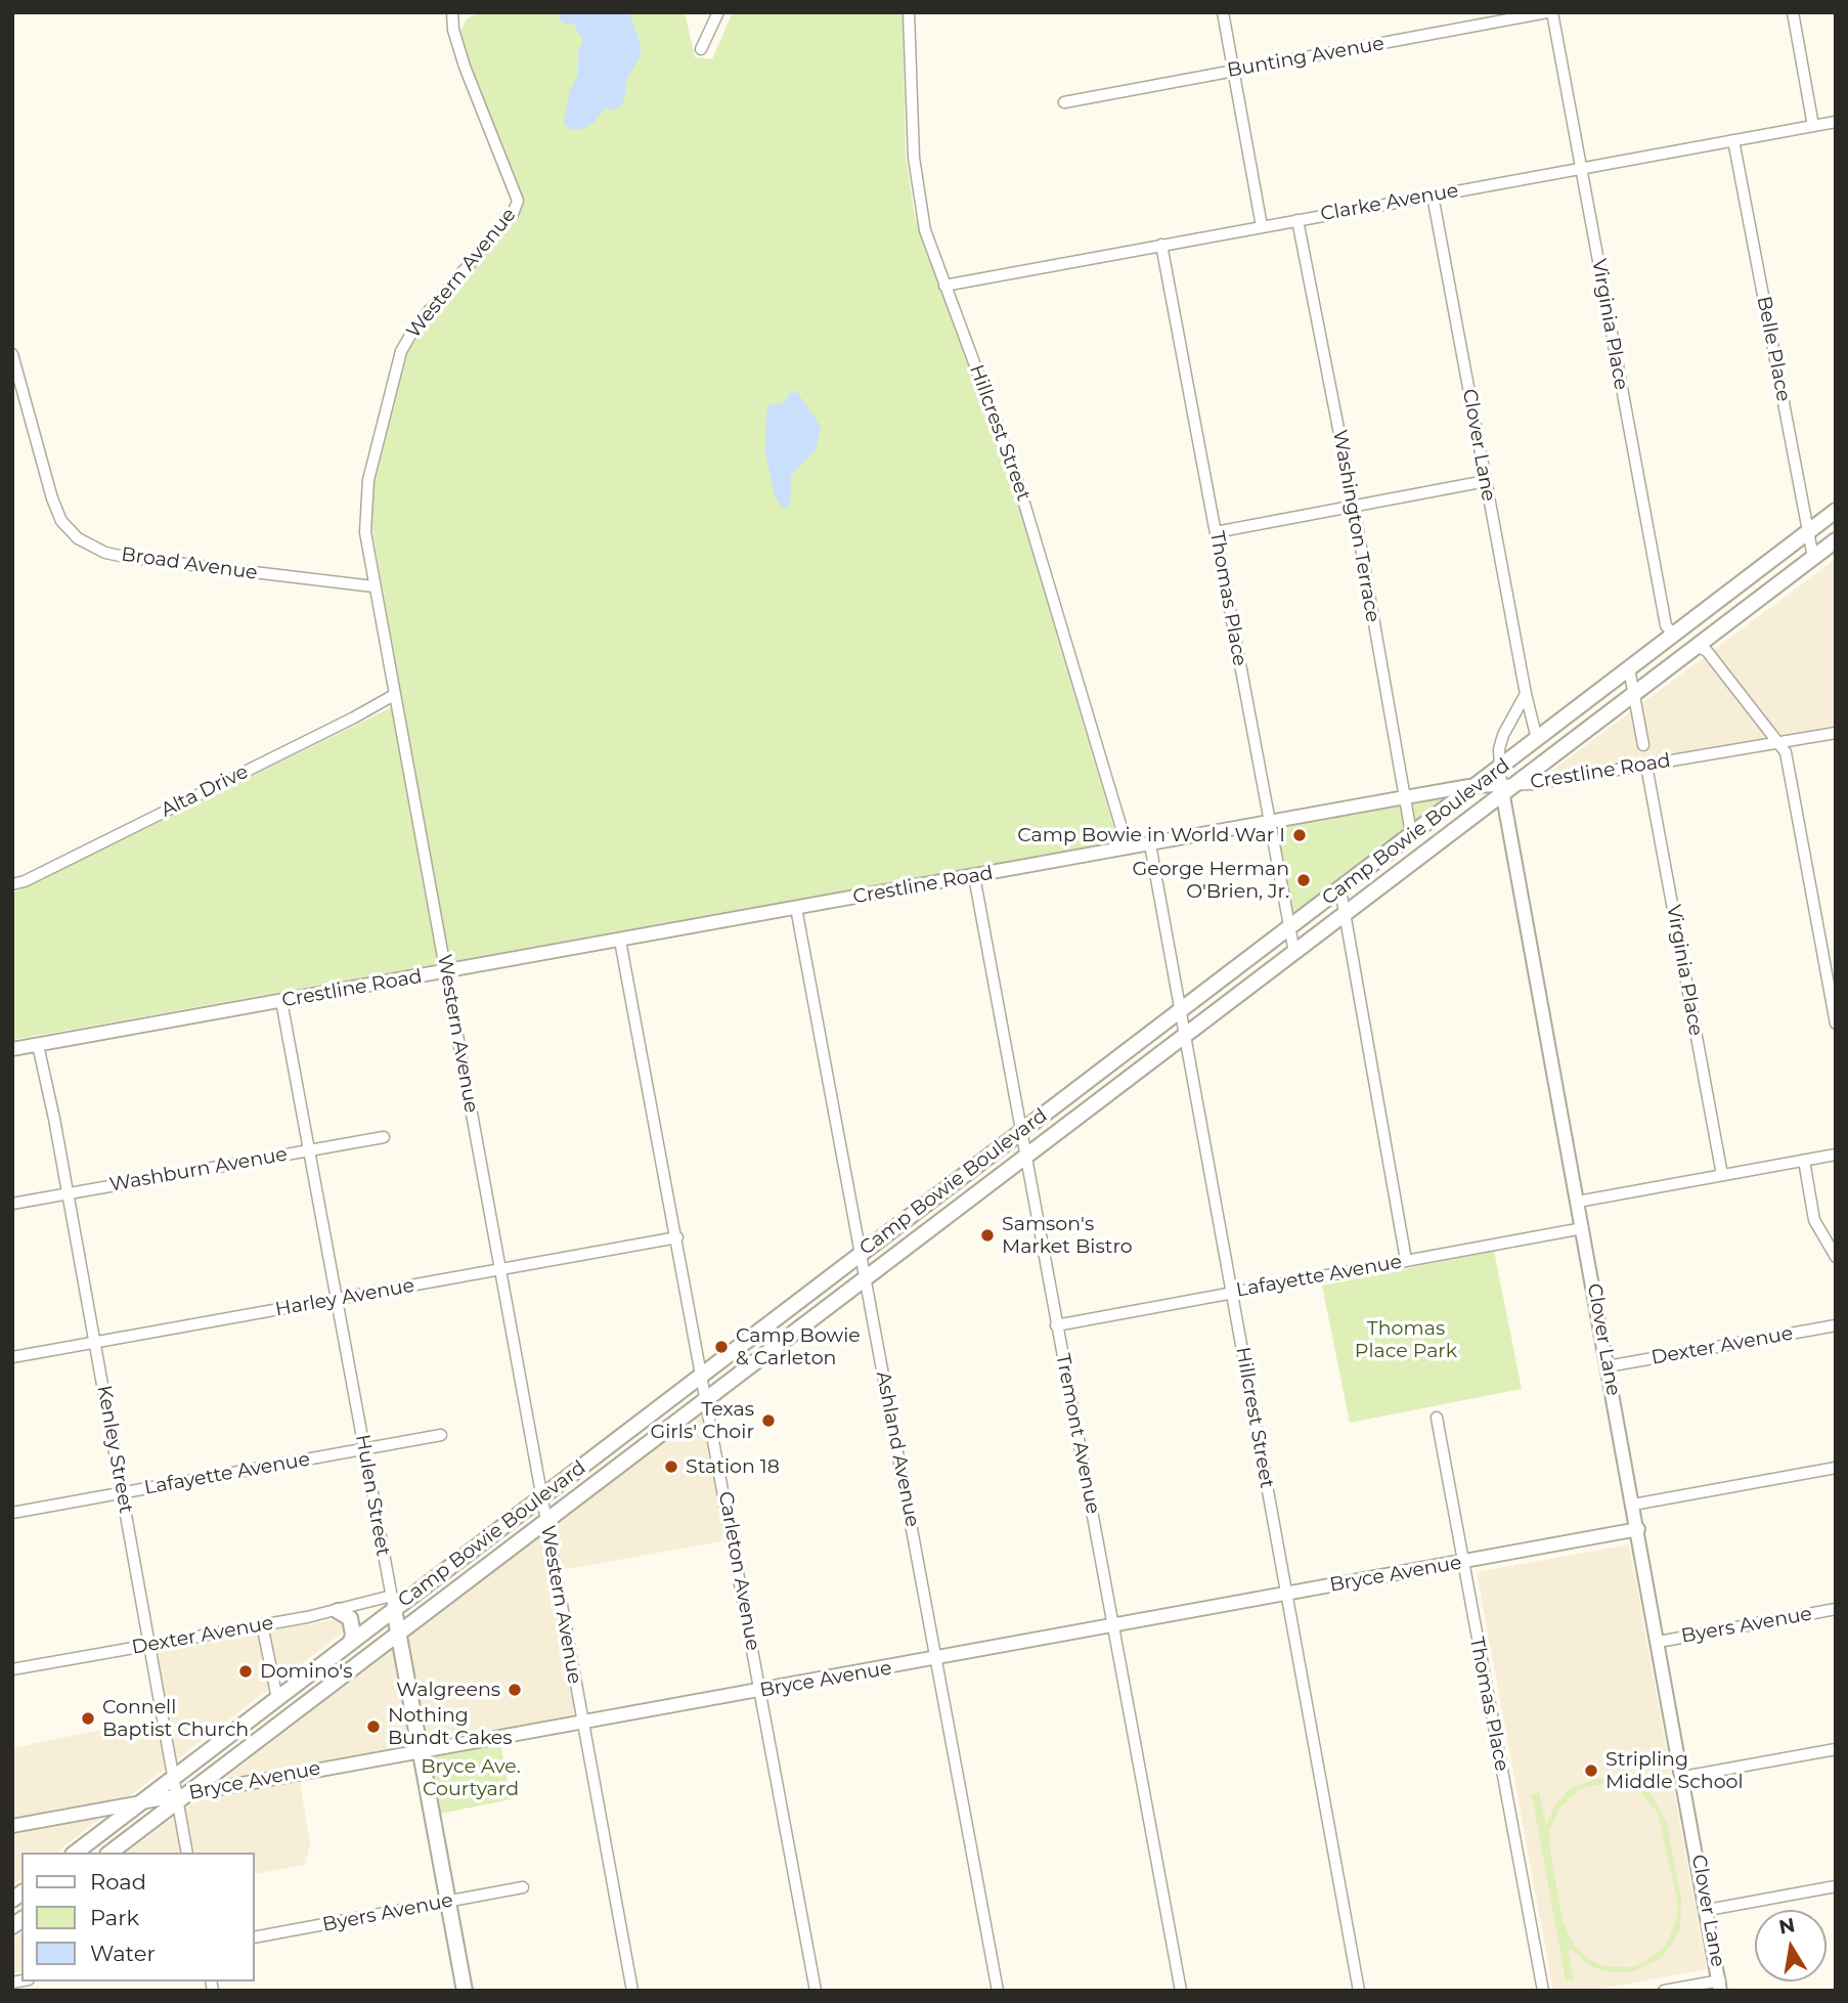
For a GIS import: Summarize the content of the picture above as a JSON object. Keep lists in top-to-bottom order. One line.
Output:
{"streets":{"main road":["Camp Bowie Boulevard","Hulen Street"],"street":["Bunting Avenue","Clarke Avenue","Western Avenue","Virginia Place","Belle Place","Hillcrest Street","Clover Lane","Washington Terrace","Broad Avenue","Thomas Place","Crestline Road","Alta Drive","Washburn Avenue","Lafayette Avenue","Harley Avenue","Dexter Avenue","Tremont Avenue","Kenley Street","Ashland Avenue","Carleton Avenue","Bryce Avenue","Byers Avenue"]},"crossings":[["Bunting Avenue","Virginia Place"],["Clarke Avenue","Virginia Place"],["Clarke Avenue","Belle Place"],["Clarke Avenue","Hillcrest Street"],["Clarke Avenue","Clover Lane"],["Clarke Avenue","Washington Terrace"],["Clarke Avenue","Thomas Place"],["Western Avenue","Broad Avenue"],["Western Avenue","Crestline Road"],["Western Avenue","Alta Drive"],["Western Avenue","Camp Bowie Boulevard"],["Western Avenue","Harley Avenue"],["Western Avenue","Bryce Avenue"],["Virginia Place","Crestline Road"],["Virginia Place","Camp Bowie Boulevard"],["Belle Place","Camp Bowie Boulevard"],["Hillcrest Street","Crestline Road"],["Hillcrest Street","Camp Bowie Boulevard"],["Hillcrest Street","Lafayette Avenue"],["Hillcrest Street","Bryce Avenue"],["Clover Lane","Crestline Road"],["Clover Lane","Camp Bowie Boulevard"],["Clover Lane","Lafayette Avenue"],["Clover Lane","Dexter Avenue"],["Clover Lane","Bryce Avenue"],["Clover Lane","Byers Avenue"],["Washington Terrace","Crestline Road"],["Washington Terrace","Camp Bowie Boulevard"],["Thomas Place","Crestline Road"],["Thomas Place","Camp Bowie Boulevard"],["Thomas Place","Bryce Avenue"],["Crestline Road","Camp Bowie Boulevard"],["Crestline Road","Tremont Avenue"],["Crestline Road","Kenley Street"],["Crestline Road","Ashland Avenue"],["Crestline Road","Hulen Street"],["Crestline Road","Carleton Avenue"],["Camp Bowie Boulevard","Dexter Avenue"],["Camp Bowie Boulevard","Tremont Avenue"],["Camp Bowie Boulevard","Kenley Street"],["Camp Bowie Boulevard","Ashland Avenue"],["Camp Bowie Boulevard","Hulen Street"],["Camp Bowie Boulevard","Carleton Avenue"],["Camp Bowie Boulevard","Bryce Avenue"],["Washburn Avenue","Kenley Street"],["Washburn Avenue","Hulen Street"],["Lafayette Avenue","Tremont Avenue"],["Lafayette Avenue","Kenley Street"],["Lafayette Avenue","Hulen Street"],["Harley Avenue","Kenley Street"],["Harley Avenue","Hulen Street"],["Harley Avenue","Carleton Avenue"],["Dexter Avenue","Kenley Street"],["Dexter Avenue","Hulen Street"],["Tremont Avenue","Bryce Avenue"],["Kenley Street","Bryce Avenue"],["Ashland Avenue","Bryce Avenue"],["Hulen Street","Bryce Avenue"],["Hulen Street","Byers Avenue"],["Carleton Avenue","Bryce Avenue"]],"parks":["Thomas Place Park","Bryce Ave. Courtyard"],"places":["Camp Bowie in World War I","George Herman O'Brien, Jr.","Samson's Market Bistro","Camp Bowie & Carleton","Texas Girls' Choir","Station 18","Domino's","Walgreens","Connell Baptist Church","Nothing Bundt Cakes","Stripling Middle School"],"legend":["Road","Park","Water"],"north":"top"}
